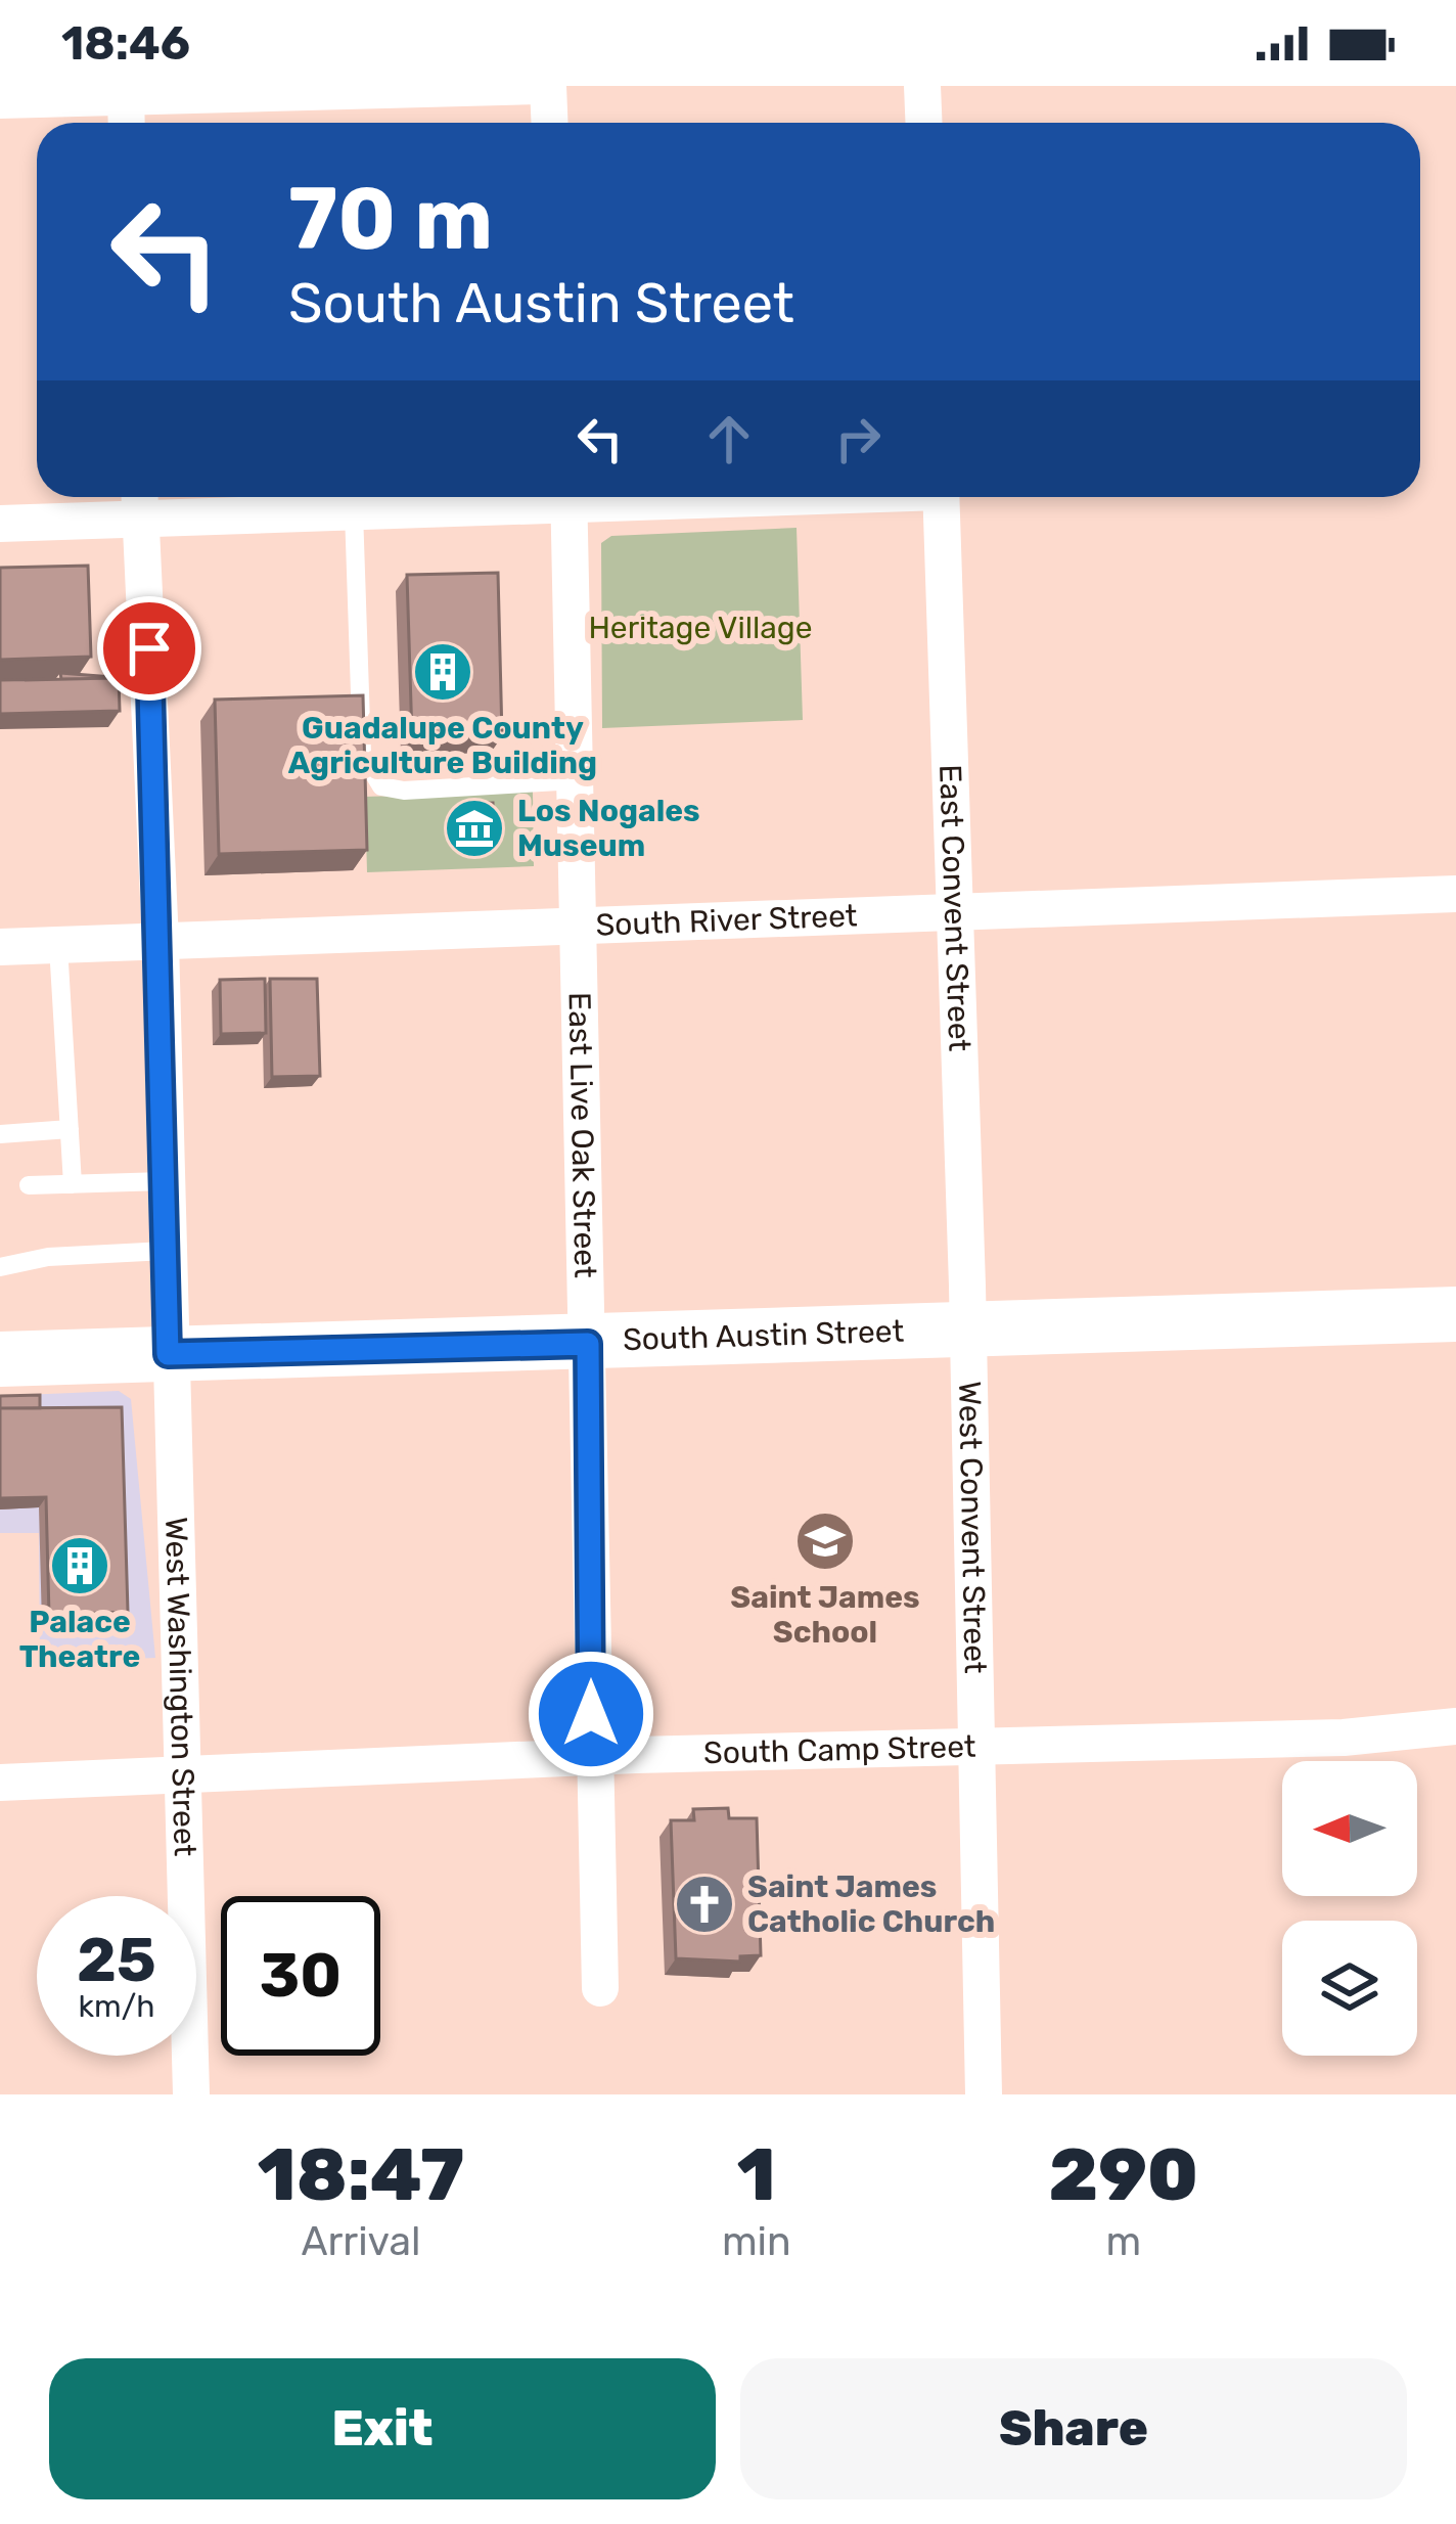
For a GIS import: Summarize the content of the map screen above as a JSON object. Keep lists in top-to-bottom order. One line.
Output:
{"streets":{"main road":["South Austin Street"],"street":["East Convent Street","South River Street","East Live Oak Street","West Convent Street","West Washington Street","South Camp Street"]},"crossings":[["East Convent Street","South River Street"],["East Convent Street","South Austin Street"],["East Convent Street","West Convent Street"],["South River Street","East Live Oak Street"],["South River Street","West Washington Street"],["East Live Oak Street","South Austin Street"],["East Live Oak Street","South Camp Street"],["South Austin Street","West Convent Street"],["South Austin Street","West Washington Street"],["West Convent Street","South Camp Street"],["West Washington Street","South Camp Street"]],"parks":["Heritage Village"],"places":{"building":["Guadalupe County Agriculture Building","Palace Theatre"],"museum":["Los Nogales Museum"],"school or university":["Saint James School"],"church":["Saint James Catholic Church"]},"north":"left","page":{"status":"18:46","turn":["70 m","South Austin Street"],"speed":"25 km/h","limit":"30","eta":["18:47","Arrival","1","min","290","m"],"buttons":["Exit","Share"]}}
